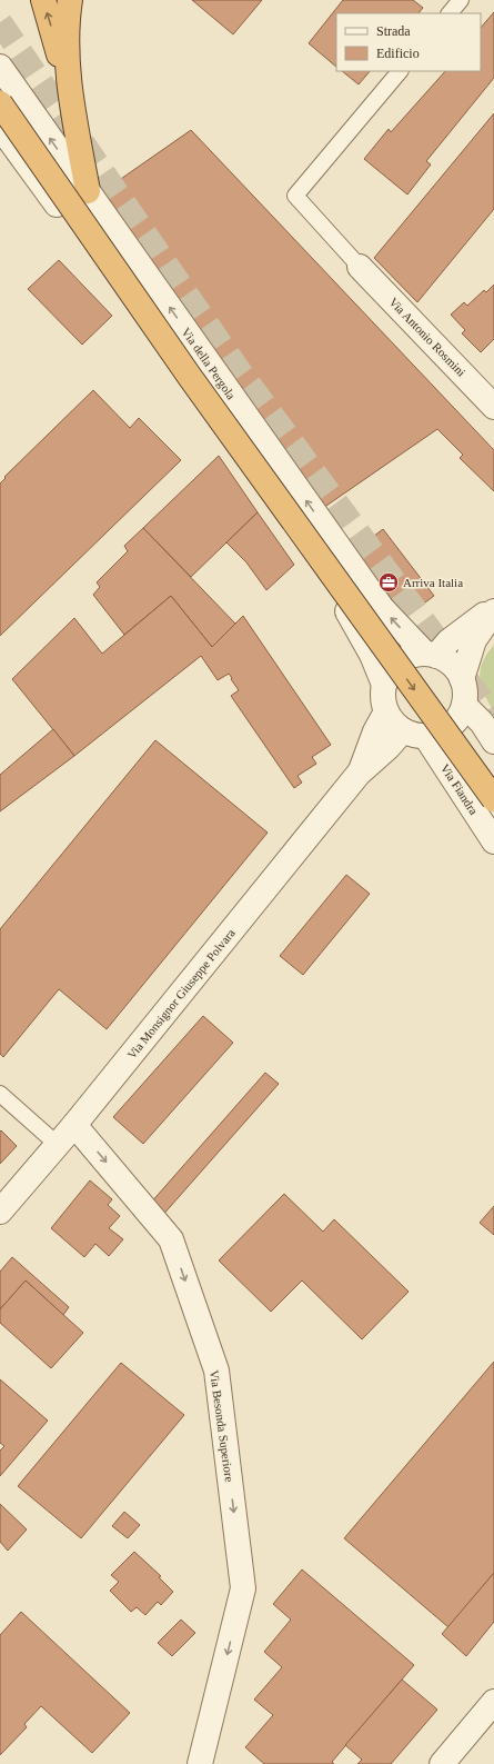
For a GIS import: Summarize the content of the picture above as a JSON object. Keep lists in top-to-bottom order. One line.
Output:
{"streets":{"street":["Via Antonio Rosmini","Via della Pergola","Via Fiandra","Via Monsignor Giuseppe Polvara","Via Besonda Superiore"]},"crossings":[["Via della Pergola","Via Fiandra"],["Via della Pergola","Via Monsignor Giuseppe Polvara"],["Via Fiandra","Via Monsignor Giuseppe Polvara"],["Via Monsignor Giuseppe Polvara","Via Besonda Superiore"]],"one_way":["Via Besonda Superiore"],"places":{"office":["Arriva Italia"]},"legend":["Strada","Edificio"]}
